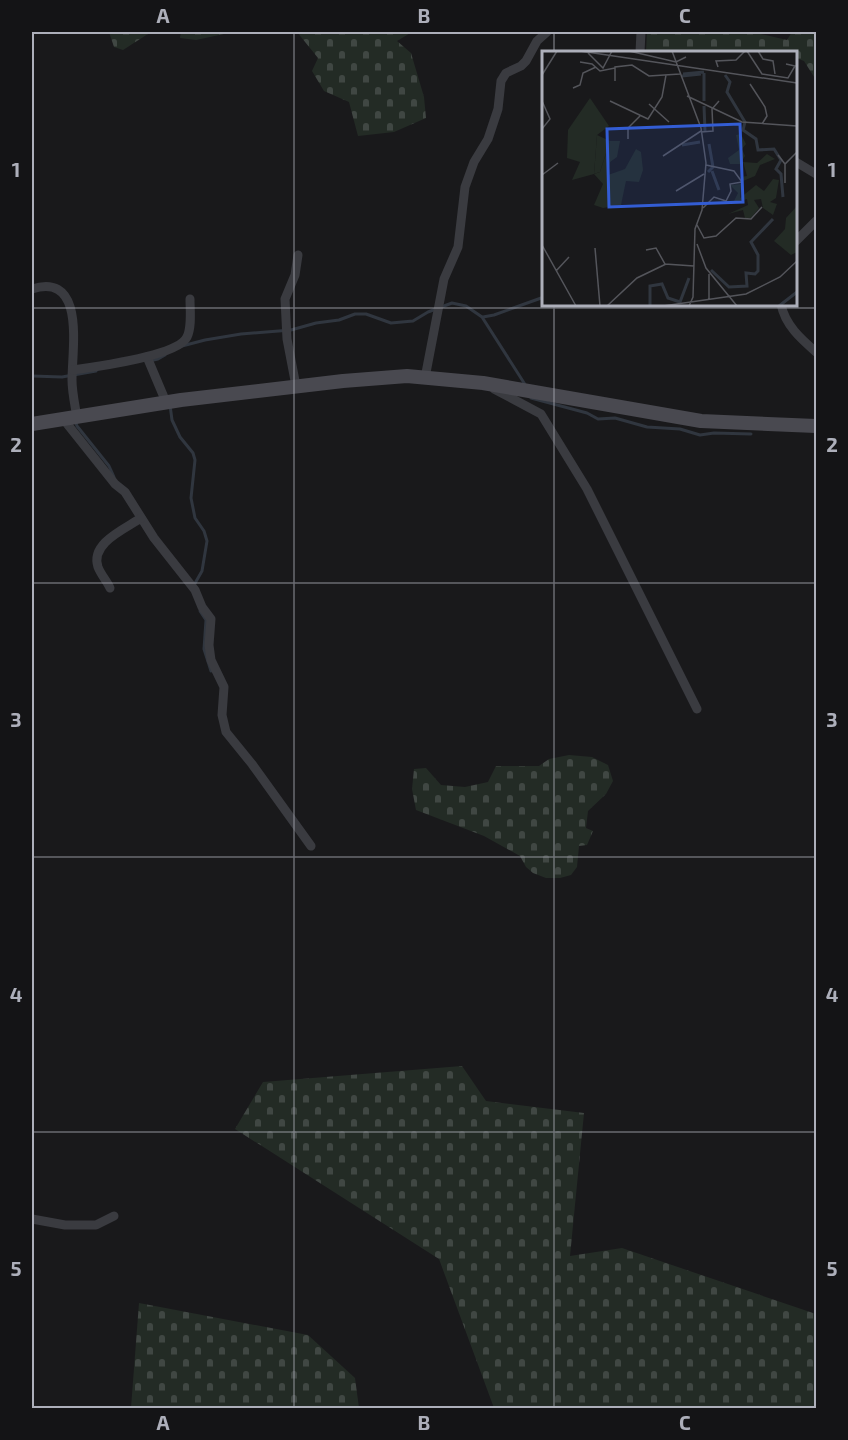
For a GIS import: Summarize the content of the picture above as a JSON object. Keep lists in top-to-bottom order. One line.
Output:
{"grid":{"columns":["A","B","C"],"rows":["1","2","3","4","5"]}}
